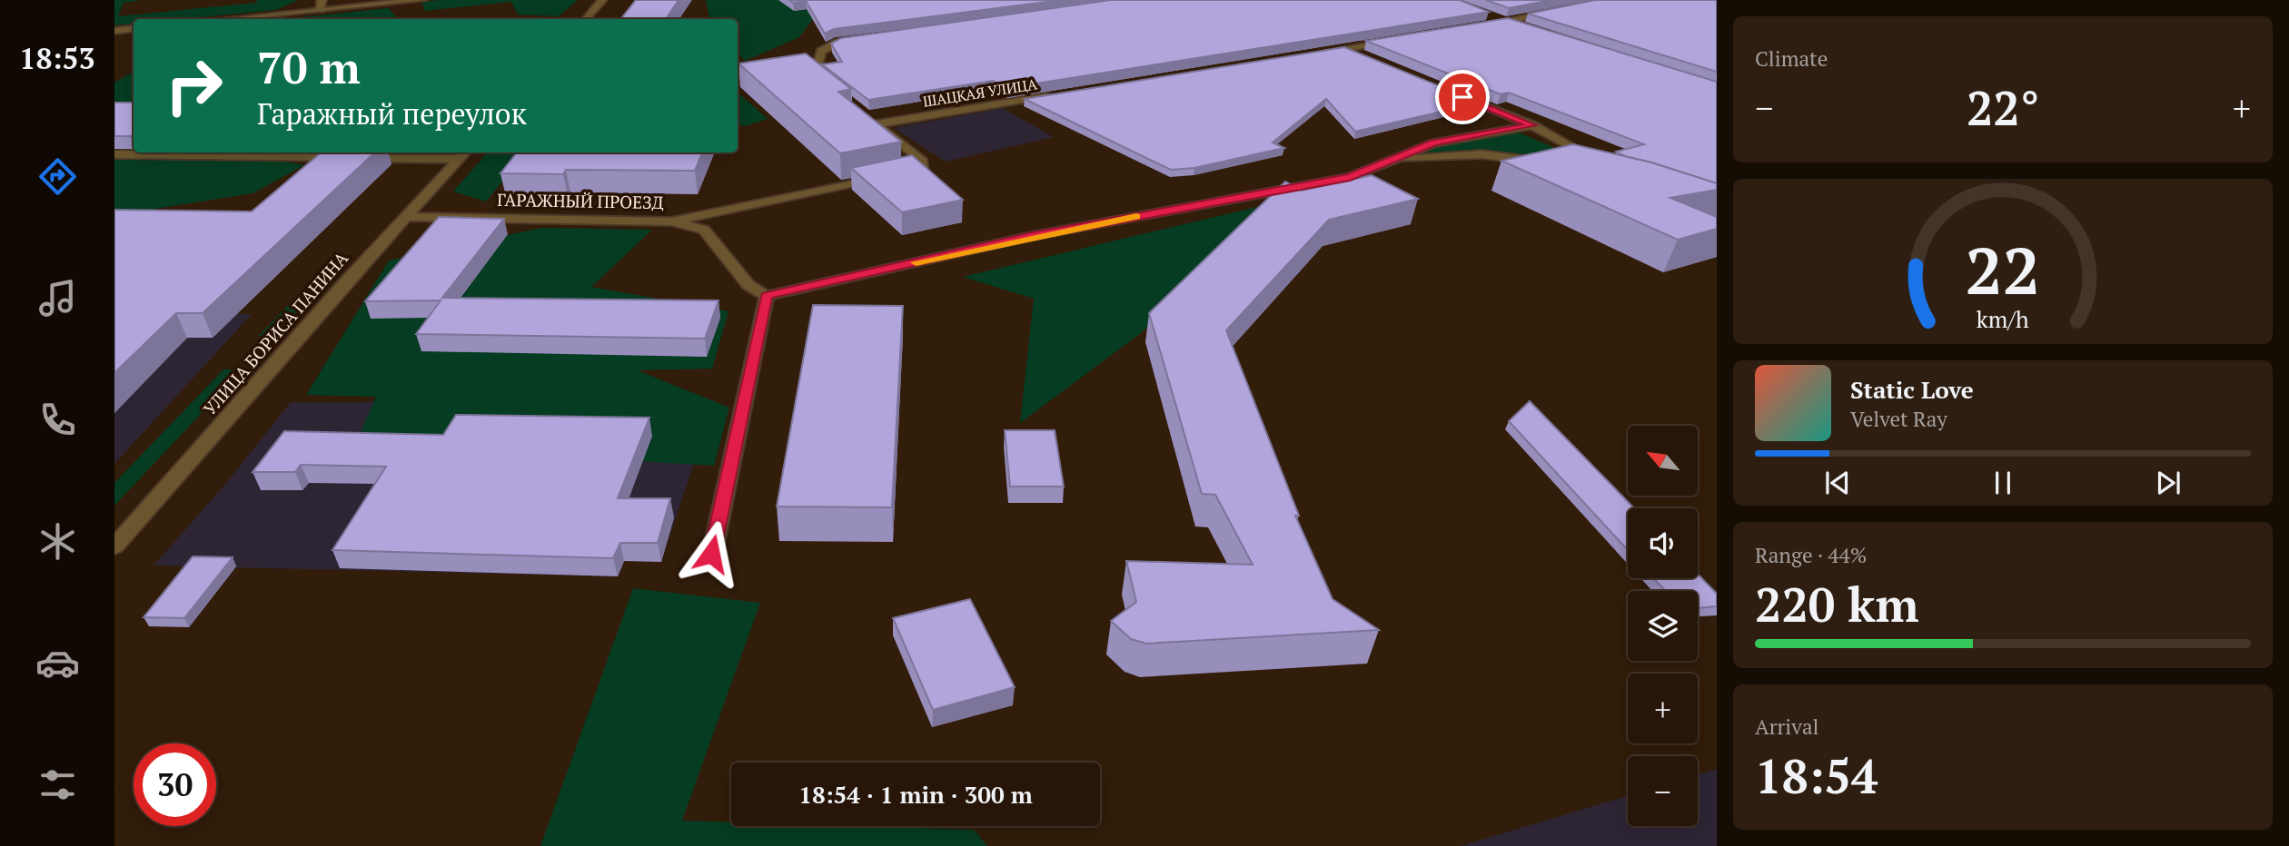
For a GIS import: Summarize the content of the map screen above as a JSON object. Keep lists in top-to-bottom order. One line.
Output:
{"streets":{"street":["ШАЦКАЯ УЛИЦА","ГАРАЖНЫЙ ПРОЕЗД","УЛИЦА БОРИСА ПАНИНА"]},"crossings":[["ШАЦКАЯ УЛИЦА","ГАРАЖНЫЙ ПРОЕЗД"],["ГАРАЖНЫЙ ПРОЕЗД","УЛИЦА БОРИСА ПАНИНА"]],"north":"top left","page":{"tabs":"18:53","tile":["Climate",["Range · 44%","220 km"],["Arrival","18:54"]],"turn":["70 m","Гаражный переулок"],"heat":["−","22°","+"],"song":["Static Love","Velvet Ray"],"map_buttons":["+","−"],"limit":"30","trip":"18:54 · 1 min · 300 m","gauge":["22","km/h"]}}
